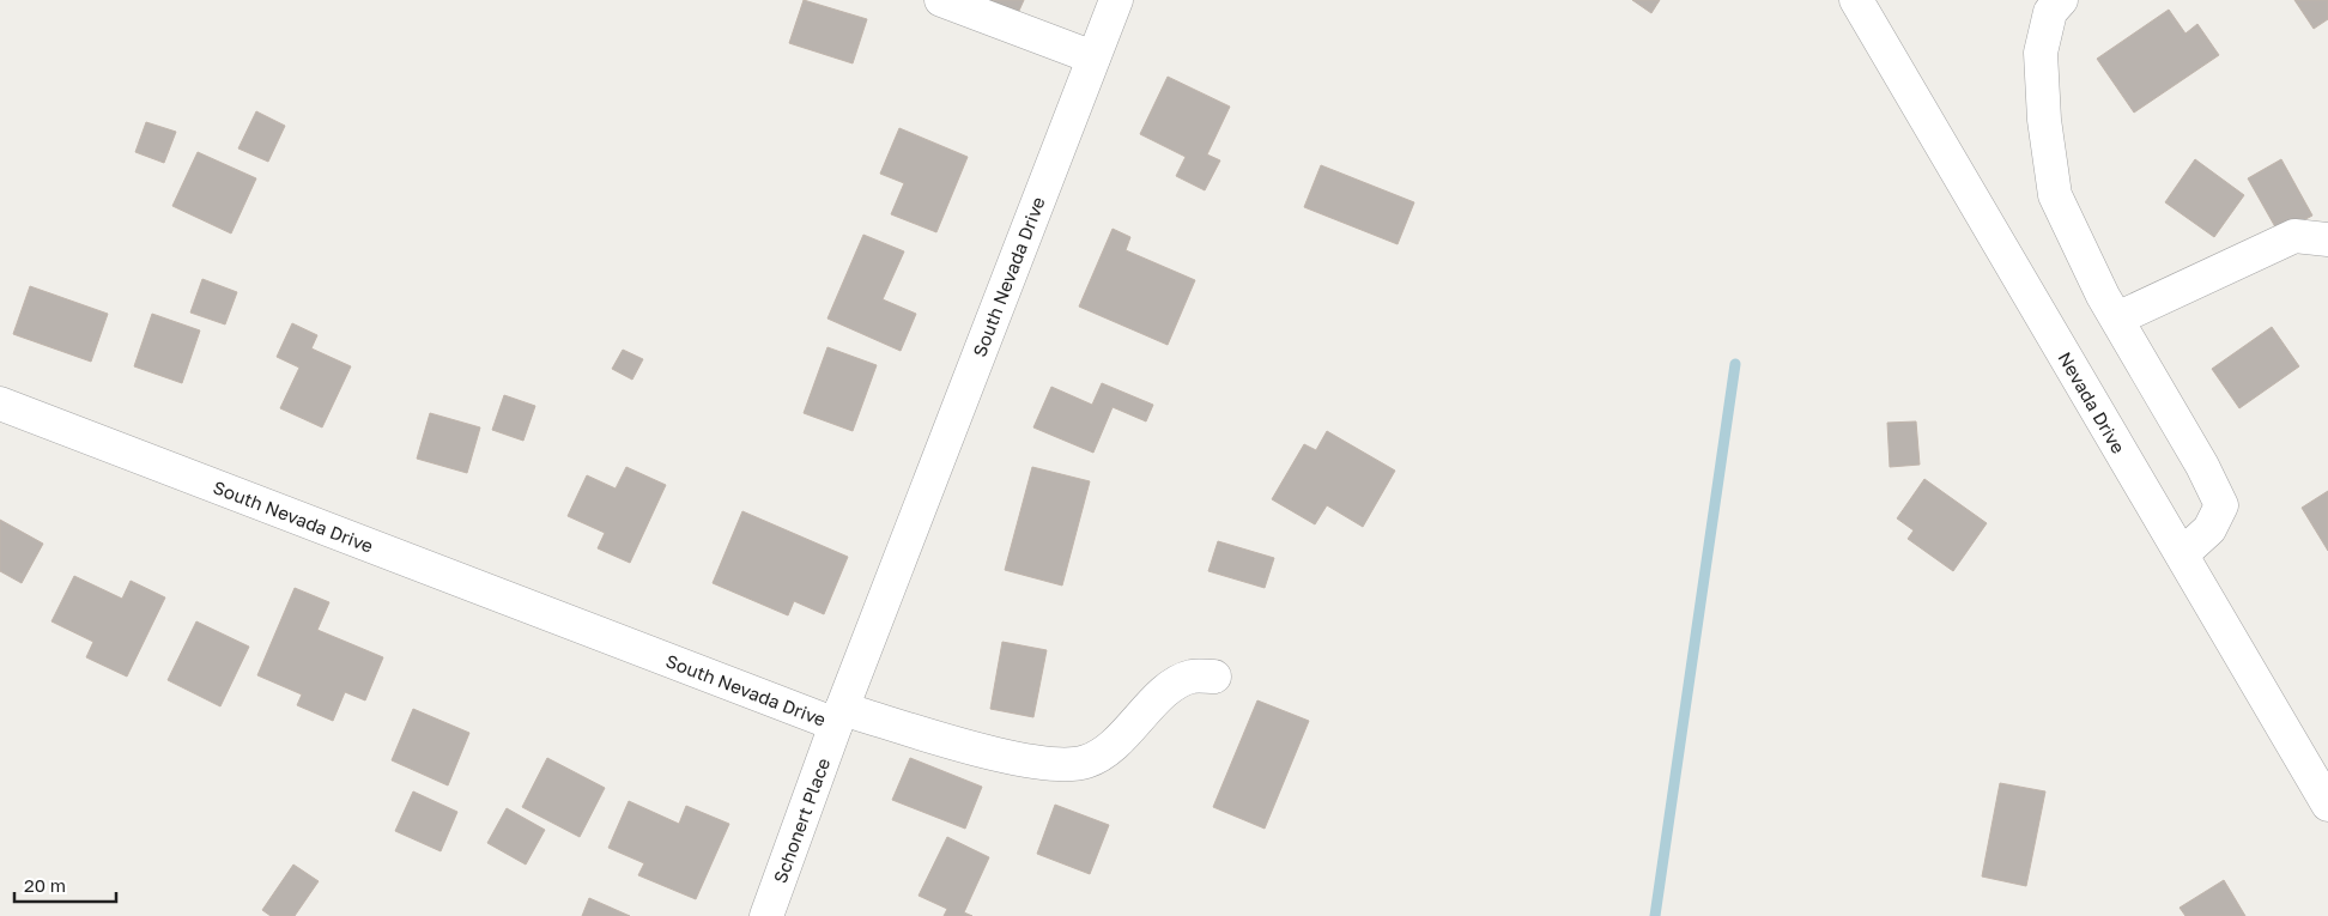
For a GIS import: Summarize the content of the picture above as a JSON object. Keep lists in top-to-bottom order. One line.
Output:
{"streets":{"street":["South Nevada Drive","Nevada Drive","Schonert Place"]},"crossings":[["South Nevada Drive","Schonert Place"]],"scale_bar":"20 m"}
